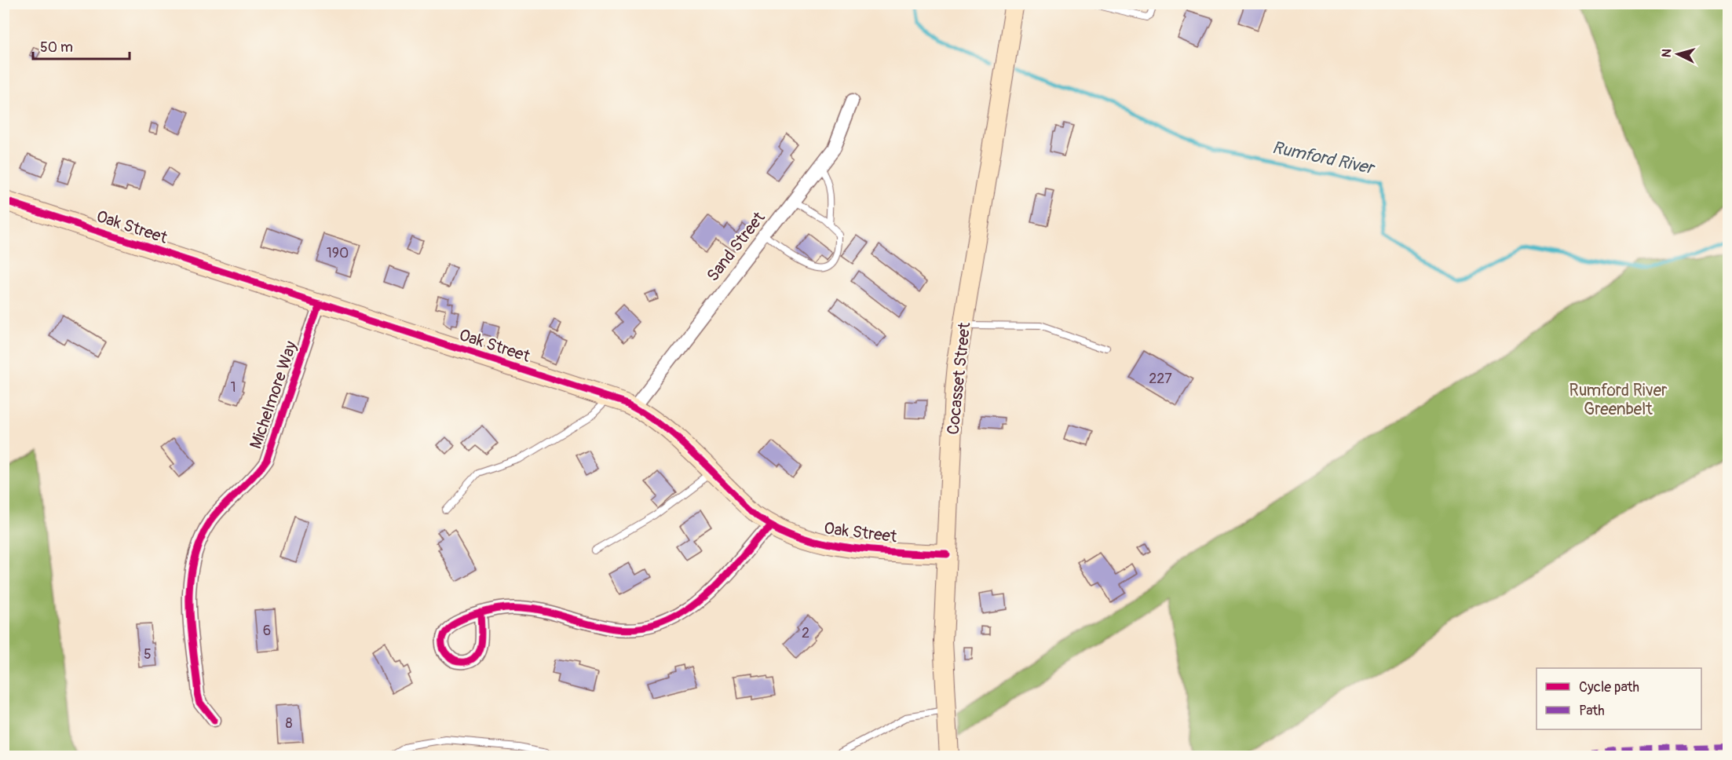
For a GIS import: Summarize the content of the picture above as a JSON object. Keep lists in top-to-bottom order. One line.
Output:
{"streets":{"street":["Oak Street","Sand Street","Cocasset Street","Michelmore Way"]},"crossings":[["Oak Street","Sand Street"],["Oak Street","Cocasset Street"],["Oak Street","Michelmore Way"]],"water":["Rumford River"],"parks":["Rumford River Greenbelt"],"house_numbers":["190","227","1","6","2","5","8"],"legend":["Cycle path","Path"],"scale_bar":"50 m","north":"left"}
